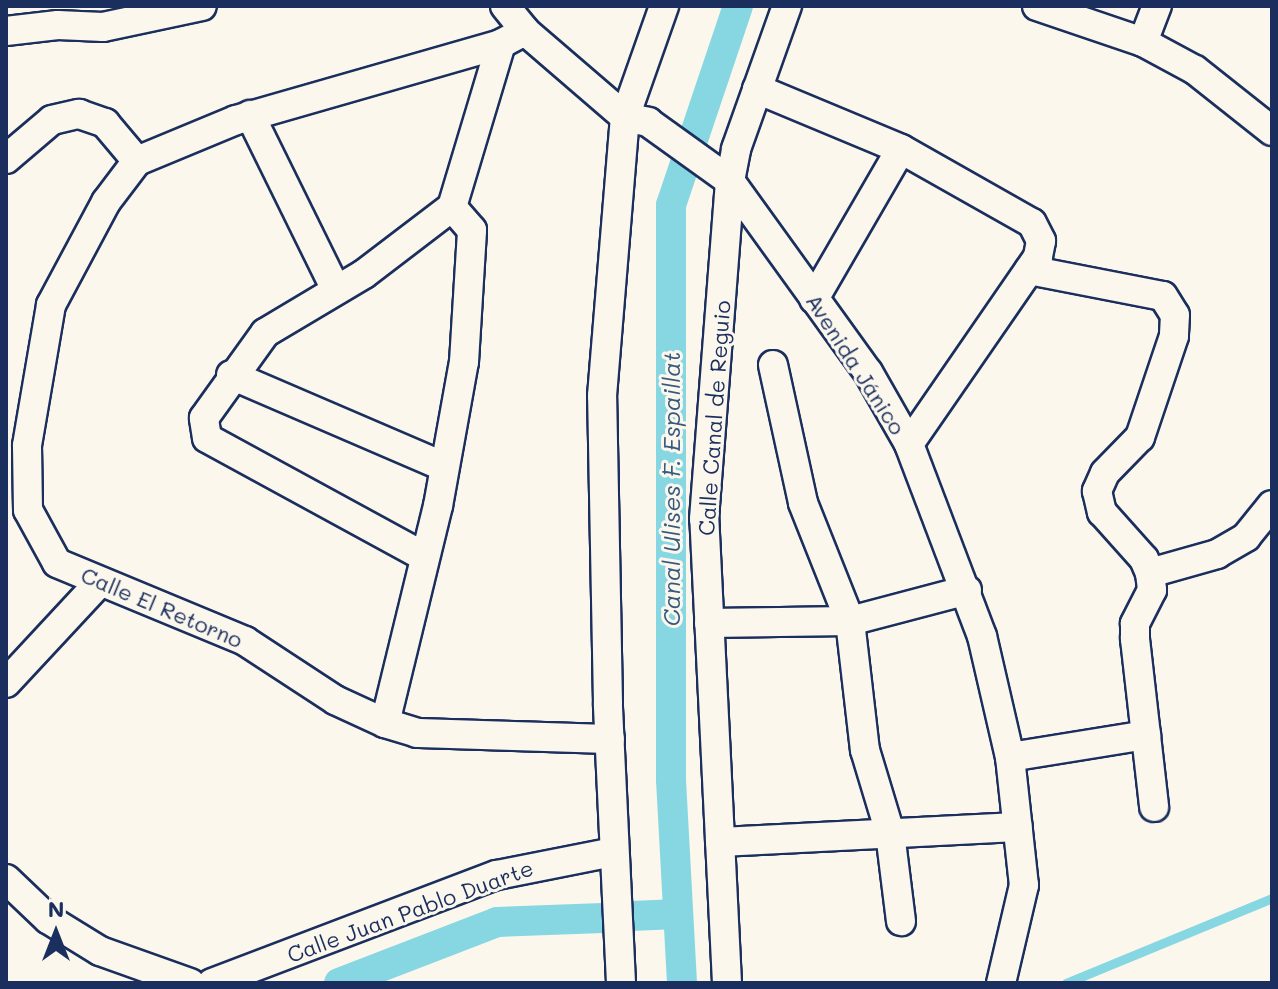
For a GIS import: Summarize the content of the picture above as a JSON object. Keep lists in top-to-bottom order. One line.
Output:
{"streets":{"street":["Avenida Jánico","Calle Canal de Reguio","Calle El Retorno","Calle Juan Pablo Duarte"]},"crossings":[["Avenida Jánico","Calle Canal de Reguio"]],"water":["Canal Ulises F. Espaillat"],"north":"top"}
